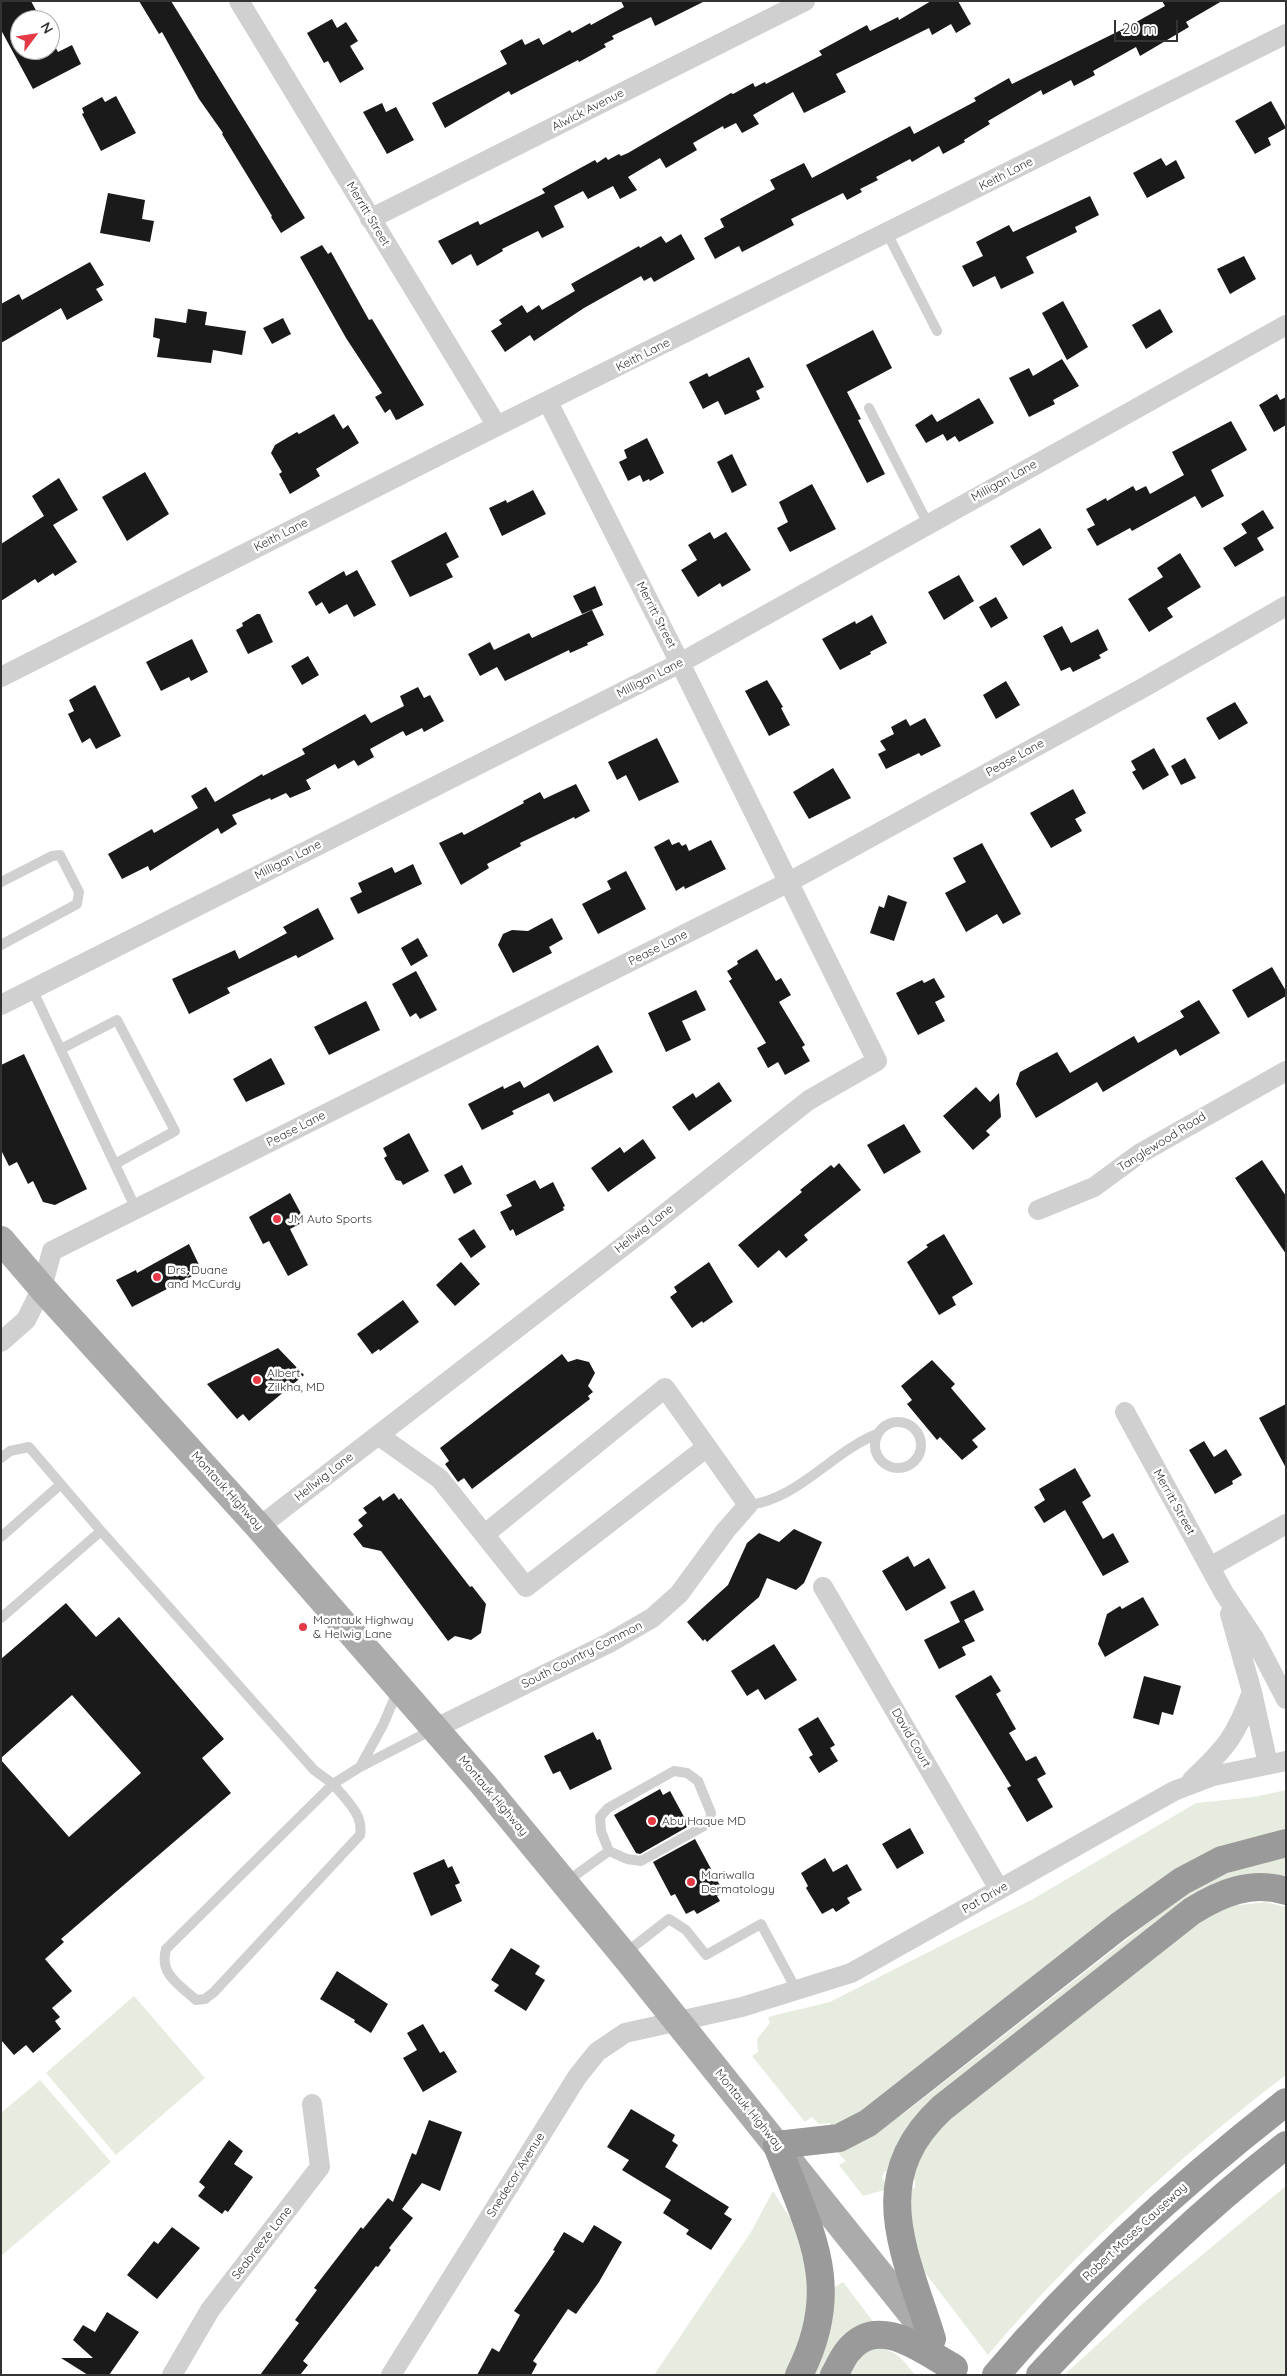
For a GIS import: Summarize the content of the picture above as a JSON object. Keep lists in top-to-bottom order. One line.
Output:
{"streets":{"highway":["Robert Moses Causeway"],"main road":["Montauk Highway"],"street":["Alwick Avenue","Keith Lane","Merritt Street","Milligan Lane","Pease Lane","Tanglewood Road","Hellwig Lane","South Country Common","David Court","Pat Drive","Snedecor Avenue","Seabreeze Lane"]},"crossings":[["Alwick Avenue","Merritt Street"],["Keith Lane","Merritt Street"],["Merritt Street","Milligan Lane"],["Merritt Street","Pease Lane"],["Merritt Street","Hellwig Lane"],["Merritt Street","Pat Drive"],["Pease Lane","Hellwig Lane"],["Pease Lane","Montauk Highway"],["Hellwig Lane","Montauk Highway"],["Montauk Highway","South Country Common"],["Montauk Highway","Pat Drive"],["Montauk Highway","Snedecor Avenue"],["David Court","Pat Drive"],["Pat Drive","Snedecor Avenue"]],"places":["JM Auto Sports","Drs. Duane and McCurdy","Albert Zilkha, MD","Montauk Highway & Helwig Lane","Abu Haque MD","Mariwalla Dermatology"],"scale_bar":"20 m","north":"top right"}
